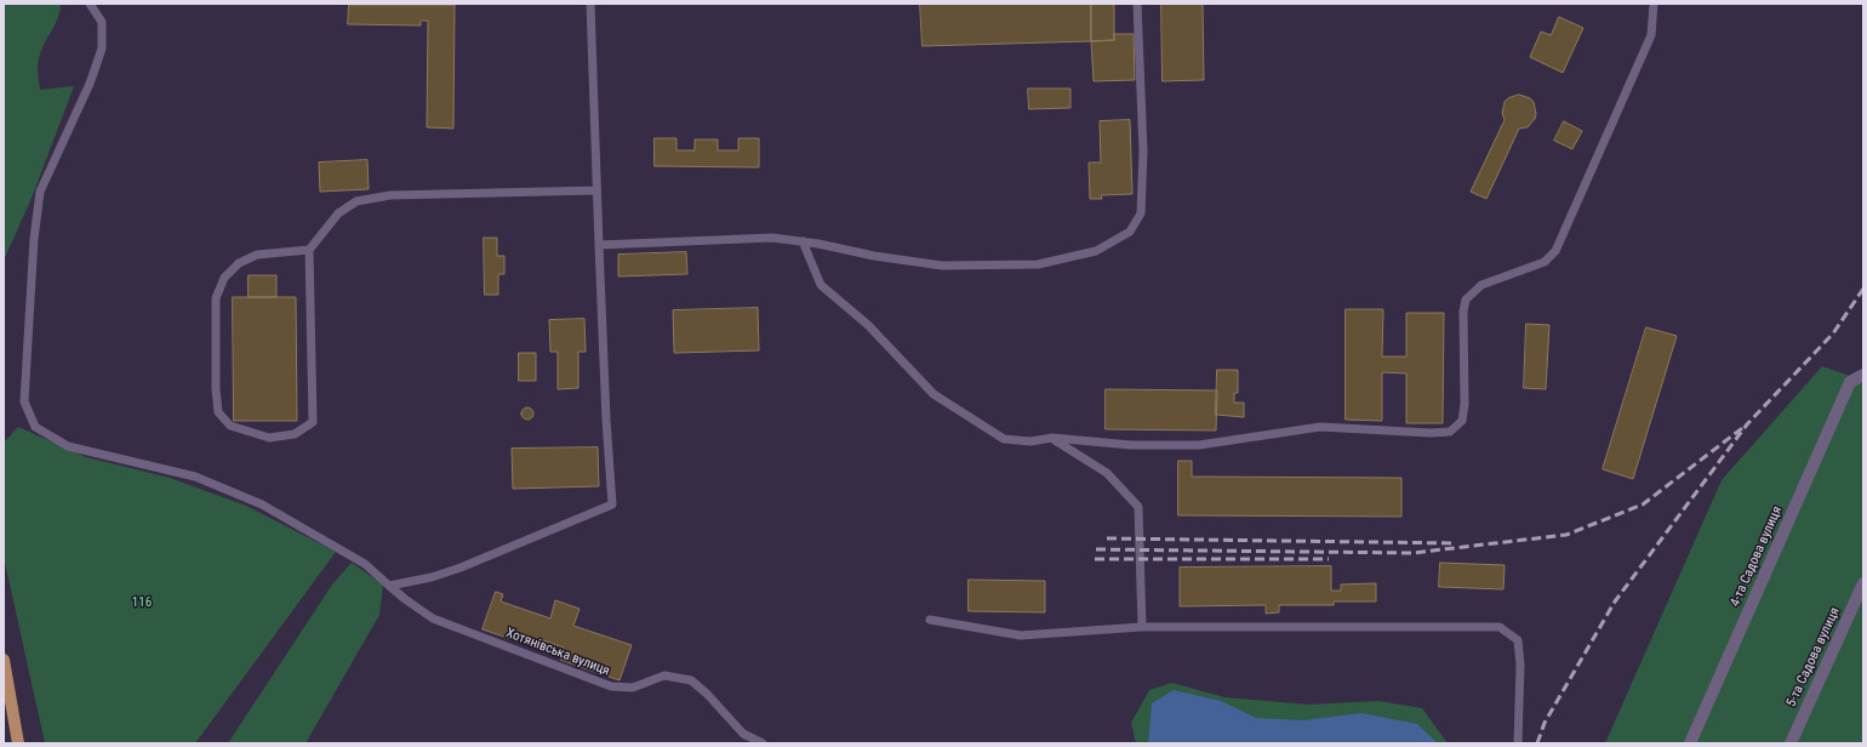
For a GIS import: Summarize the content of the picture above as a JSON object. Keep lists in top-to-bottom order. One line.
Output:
{"streets":{"street":["4-та Садова вулиця","5-та Садова вулиця"],"lane":["Хотянівська вулиця"]},"parks":["116"]}
